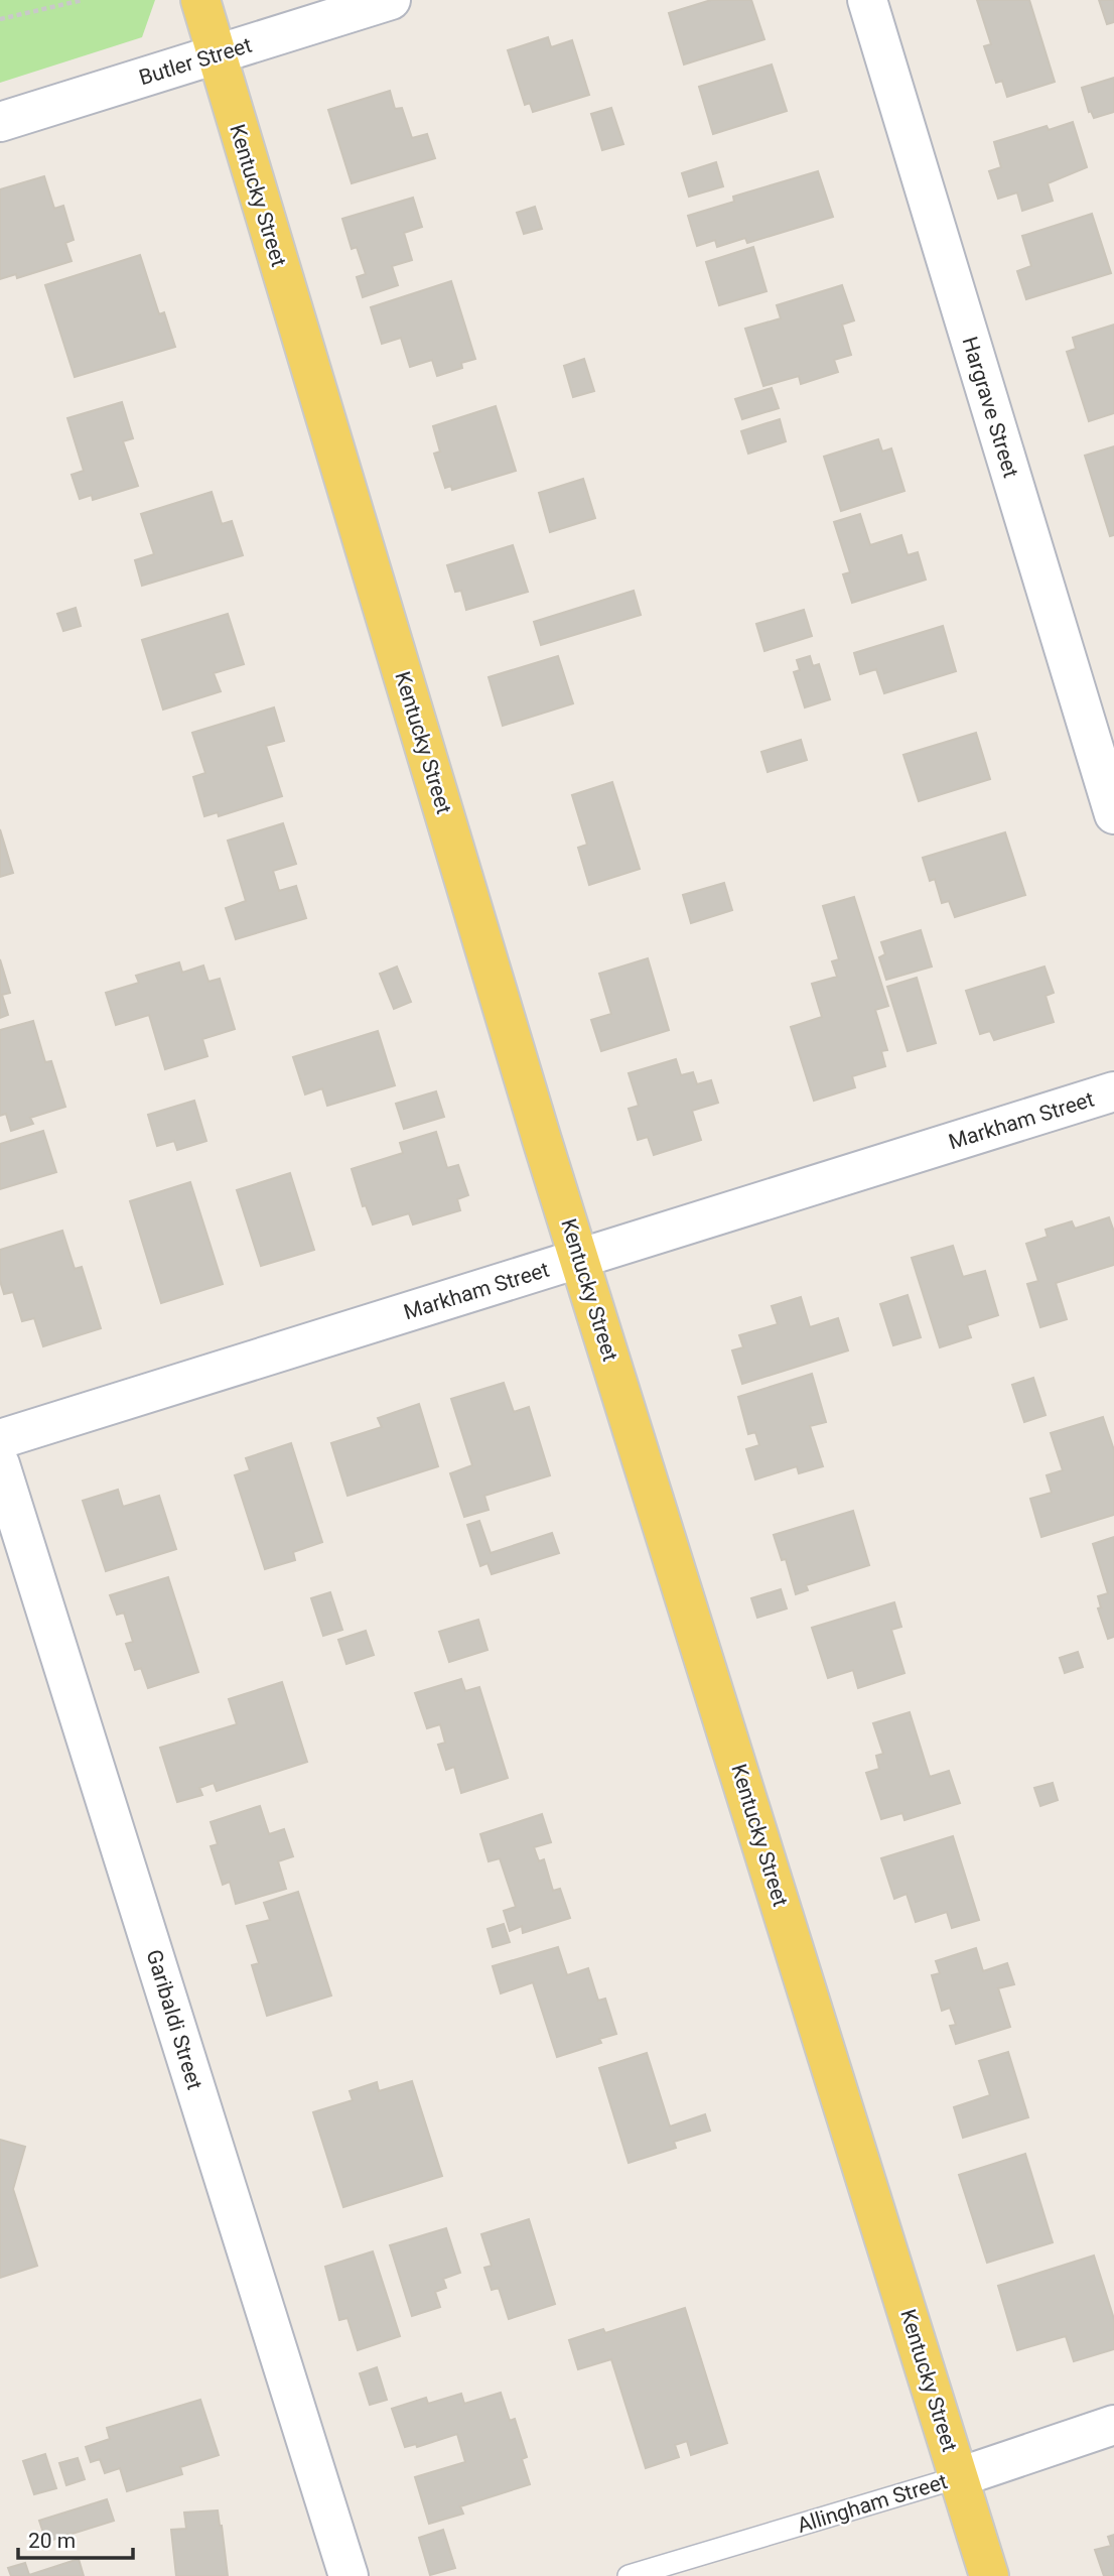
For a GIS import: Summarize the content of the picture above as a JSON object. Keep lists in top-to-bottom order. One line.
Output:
{"streets":{"main road":["Kentucky Street"],"street":["Butler Street","Hargrave Street","Markham Street","Garibaldi Street","Allingham Street"]},"crossings":[["Butler Street","Kentucky Street"],["Kentucky Street","Markham Street"],["Kentucky Street","Allingham Street"]],"scale_bar":"20 m"}
